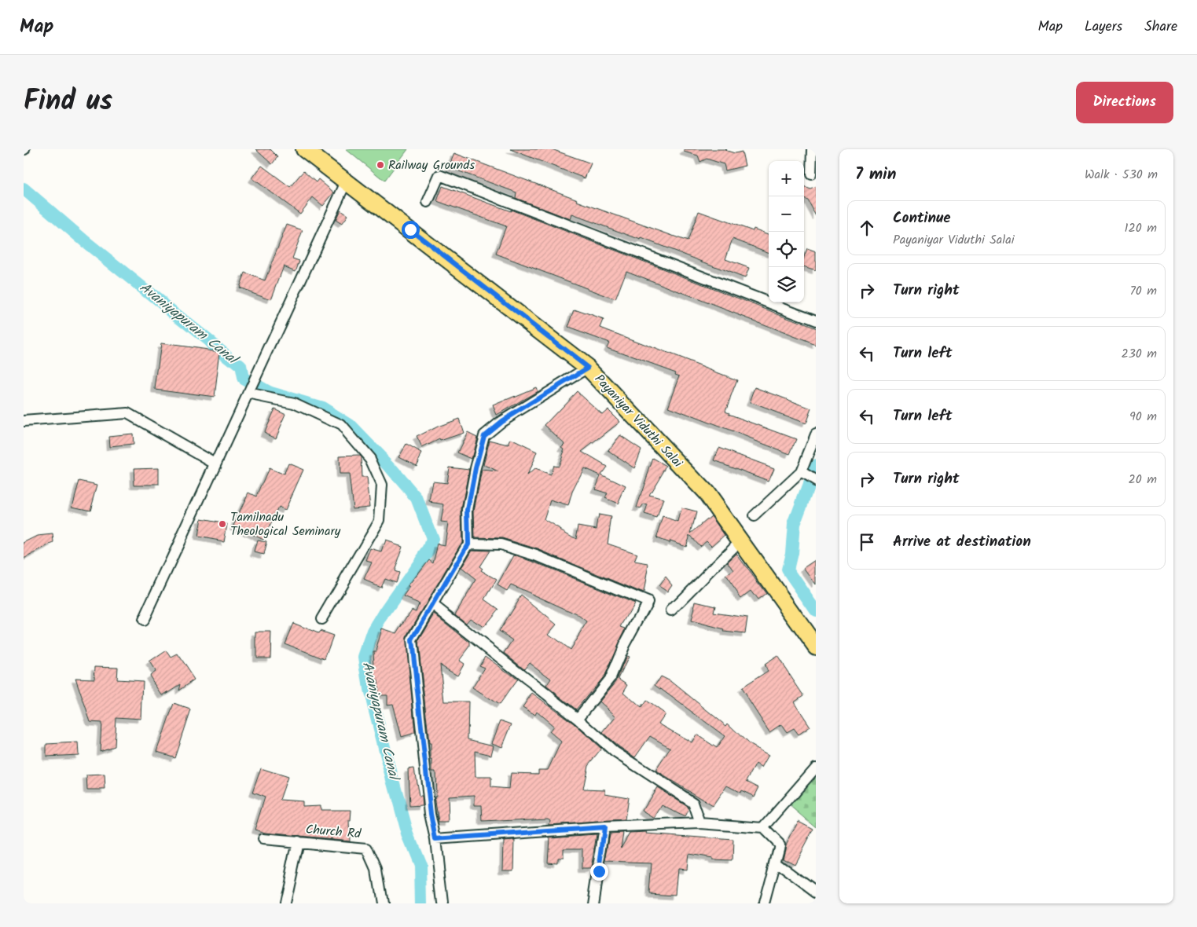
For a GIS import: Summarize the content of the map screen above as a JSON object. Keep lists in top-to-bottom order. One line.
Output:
{"streets":{"main road":["Payaniyar Viduthi Salai"],"street":["Church Rd"]},"water":["Avaniyapuram Canal"],"places":["Railway Grounds","Tamilnadu Theological Seminary"],"page":{"header":"Map","nav":["Map","Layers","Share"],"title":"Find us","buttons":"Directions","heading":["7 min","Walk · 530 m"],"map_buttons":["+","−"],"list":[["Continue","Payaniyar Viduthi Salai","120 m"],["Turn right","70 m"],["Turn left","230 m"],["Turn left","90 m"],["Turn right","20 m"],"Arrive at destination"]}}
